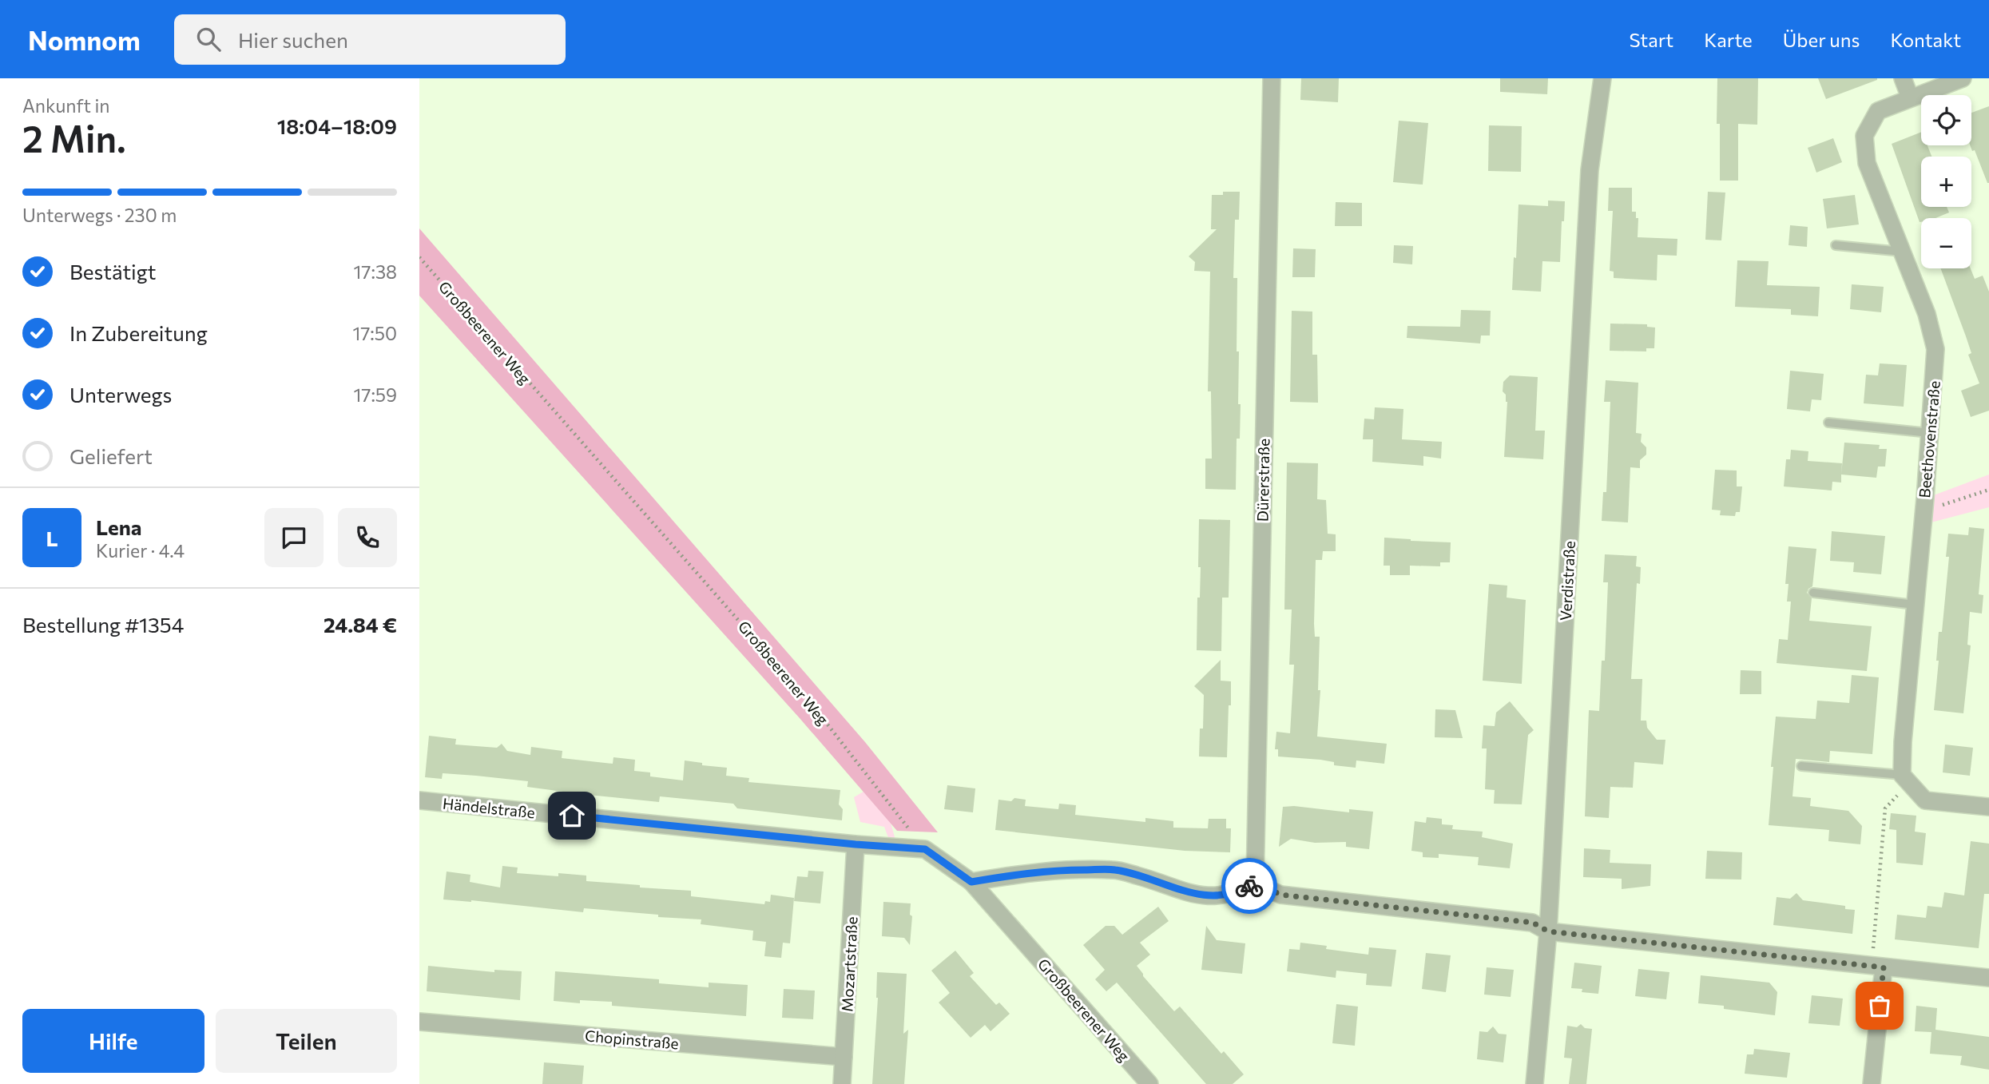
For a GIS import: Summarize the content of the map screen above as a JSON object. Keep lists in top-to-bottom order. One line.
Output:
{"streets":{"street":["Großbeerener Weg","Beethovenstraße","Dürerstraße","Verdistraße","Händelstraße","Mozartstraße","Chopinstraße"]},"crossings":[["Großbeerener Weg","Händelstraße"],["Händelstraße","Mozartstraße"],["Mozartstraße","Chopinstraße"]],"page":{"header":"Nomnom","search":"Hier suchen","nav":["Start","Karte","Über uns","Kontakt"],"heading":["2 Min.","Ankunft in","18:04–18:09"],"panel":["Lena","Kurier · 4.4","Bestellung #1354","24.84 €"],"map_buttons":["+","−"],"bar":"Unterwegs · 230 m","list":[["Bestätigt","17:38"],["In Zubereitung","17:50"],["Unterwegs","17:59"],"Geliefert"],"round":"L","buttons":["Hilfe","Teilen"]}}
